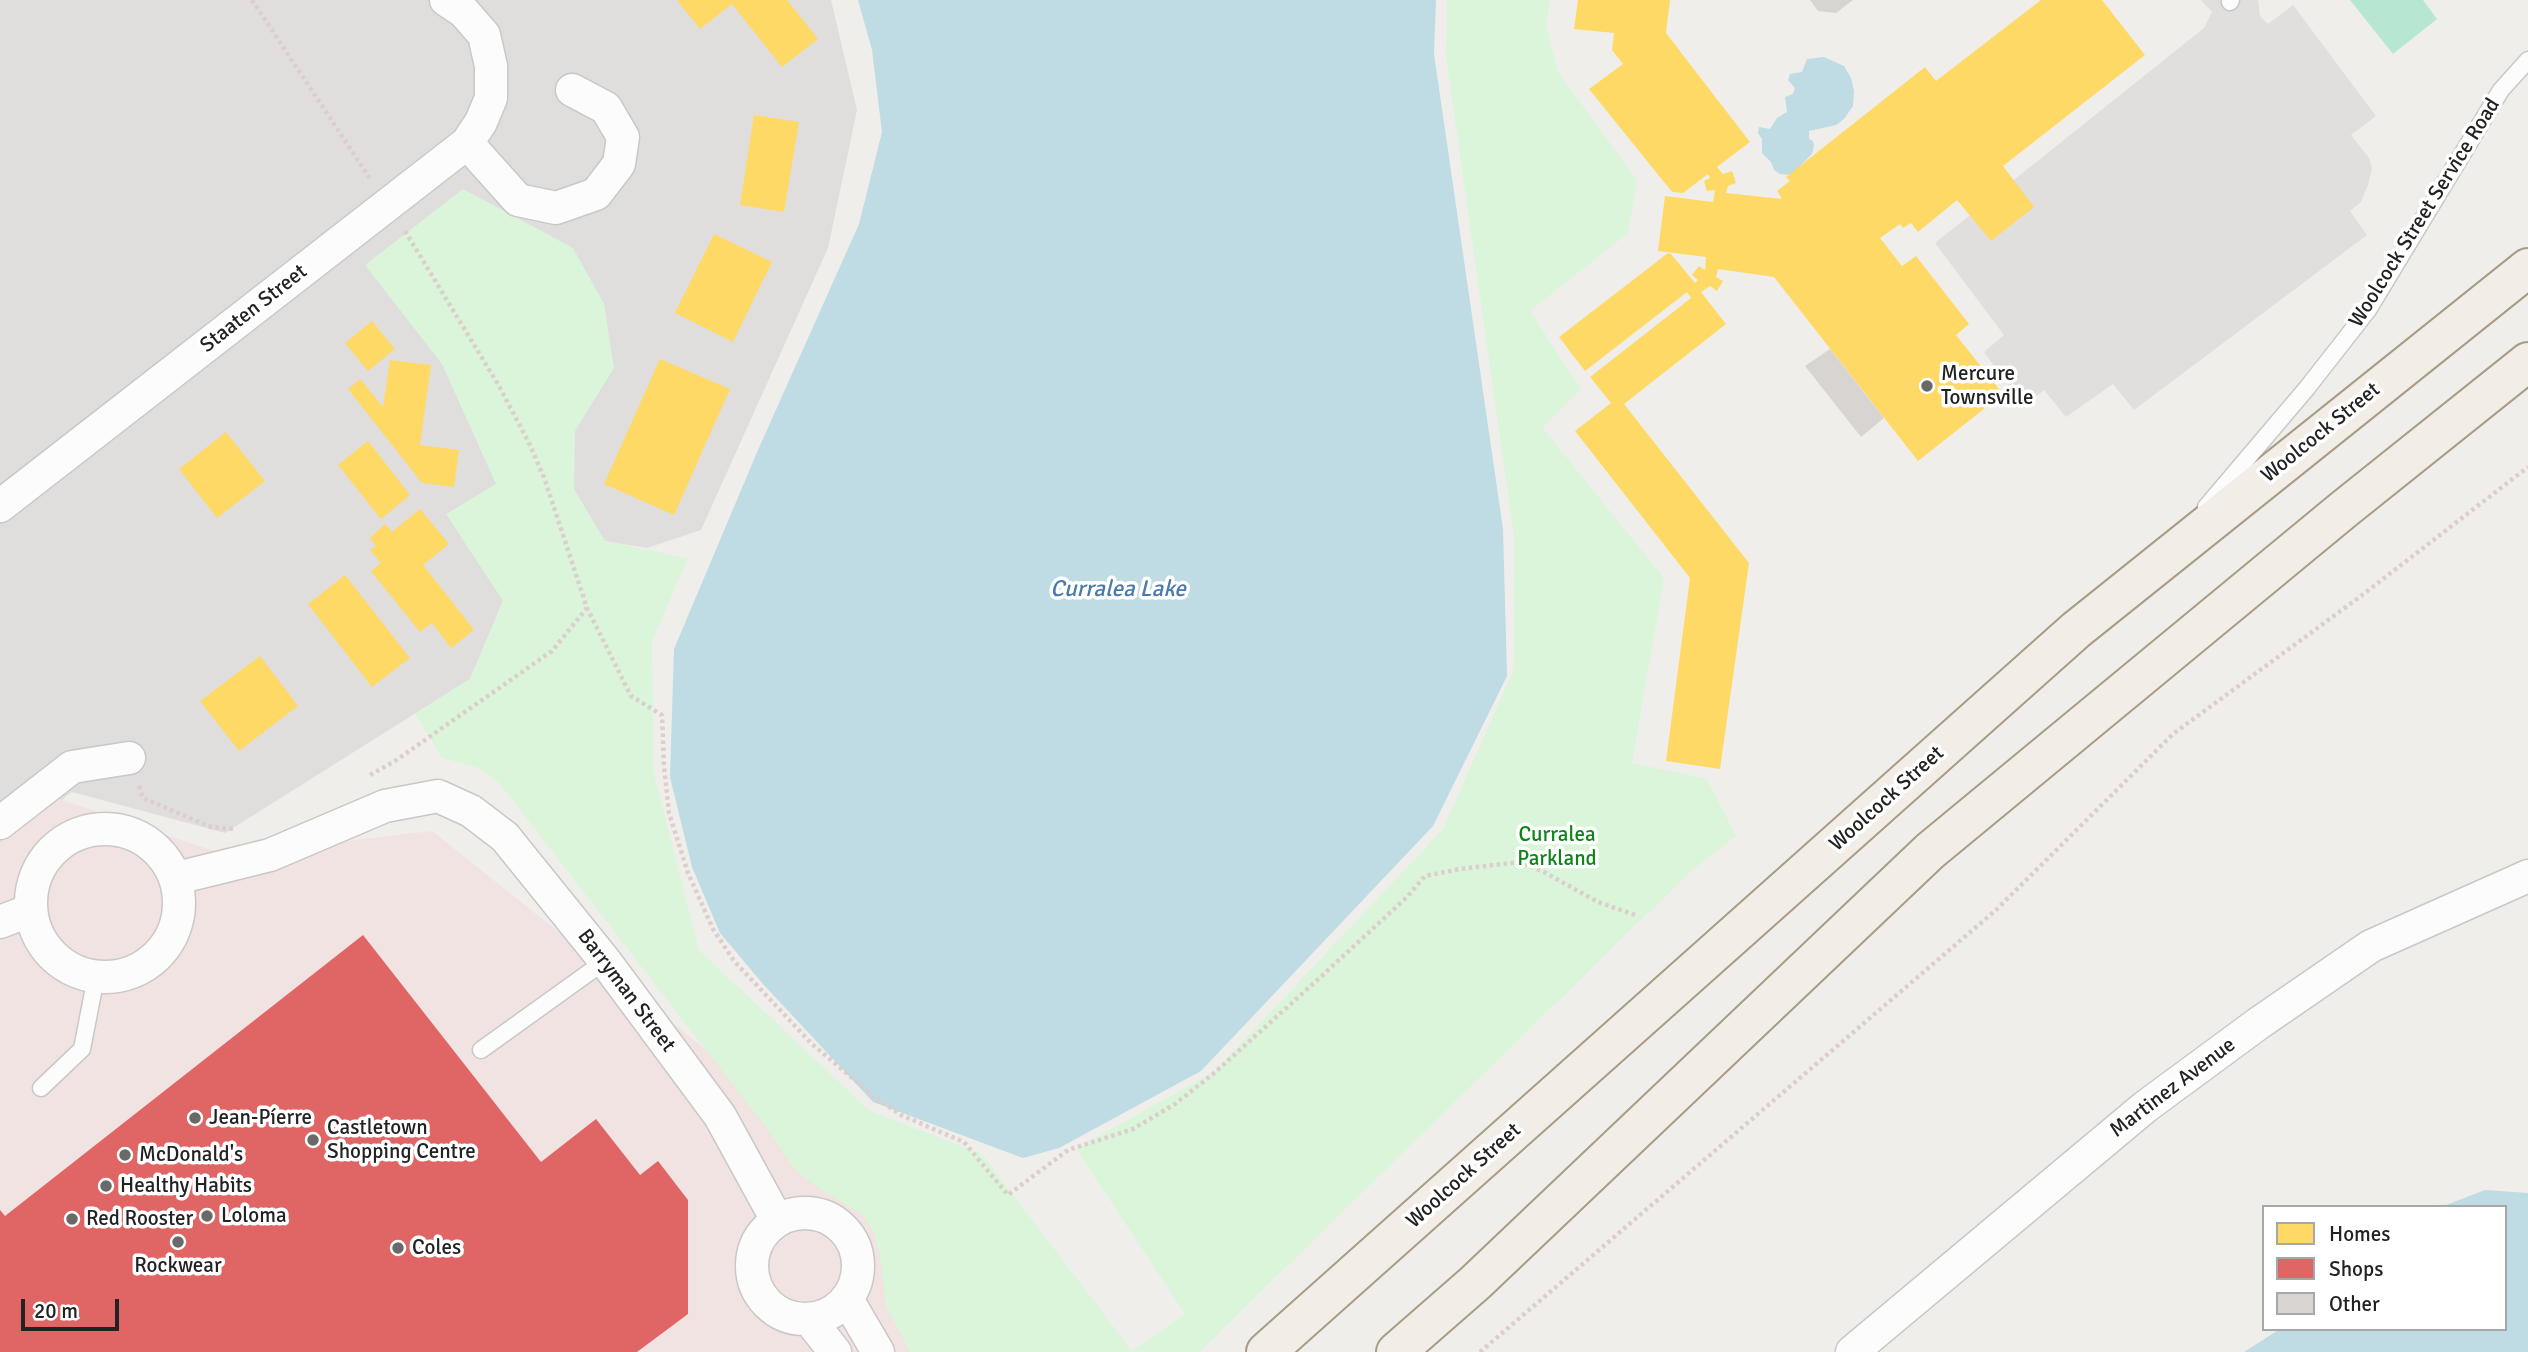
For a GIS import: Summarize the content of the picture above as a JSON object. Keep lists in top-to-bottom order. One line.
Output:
{"streets":{"main road":["Woolcock Street"],"street":["Staaten Street","Barryman Street","Martinez Avenue"],"lane":["Woolcock Street Service Road"]},"crossings":[["Woolcock Street Service Road","Woolcock Street"]],"water":["Curralea Lake"],"parks":["Curralea Parkland"],"places":["Mercure Townsville","Jean-Píerre","Castletown Shopping Centre","McDonald's","Healthy Habits","Loloma","Red Rooster","Rockwear","Coles"],"legend":["Homes","Shops","Other"],"scale_bar":"20 m"}
